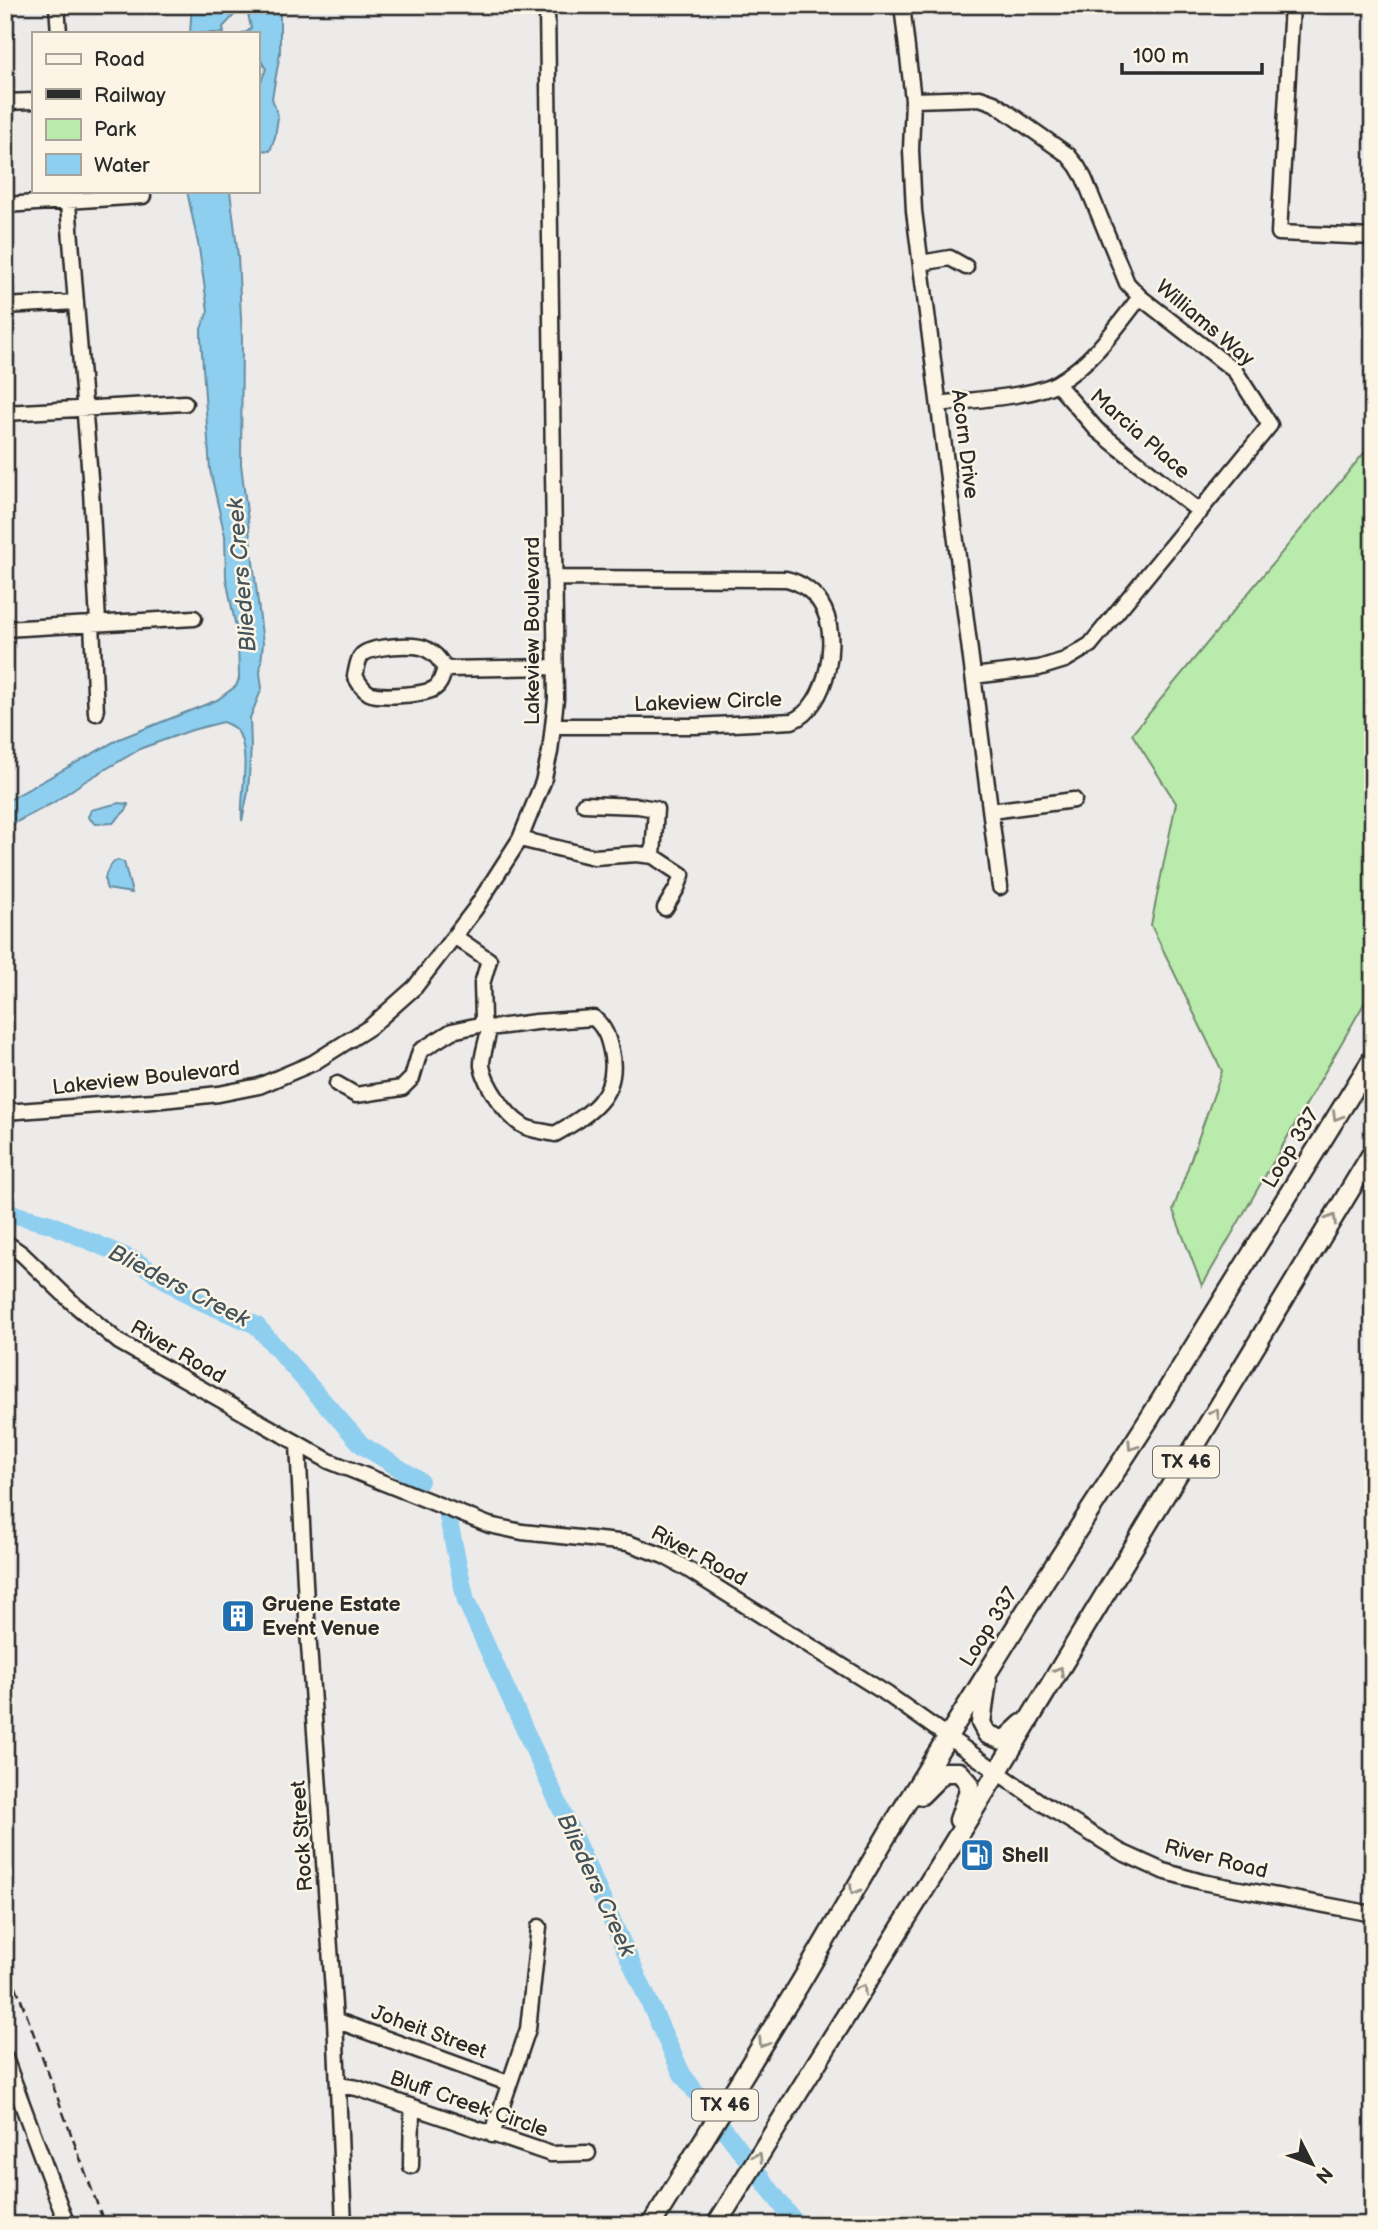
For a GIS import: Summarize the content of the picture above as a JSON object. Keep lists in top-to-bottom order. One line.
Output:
{"streets":{"main road":["Loop 337","TX 46"],"street":["Williams Way","Marcia Place","Acorn Drive","Lakeview Boulevard","Lakeview Circle","River Road","Rock Street","Joheit Street","Bluff Creek Circle"]},"crossings":[["Williams Way","Marcia Place"],["Williams Way","Acorn Drive"],["Lakeview Boulevard","Lakeview Circle"],["Loop 337","River Road"],["River Road","TX 46"],["River Road","Rock Street"],["Rock Street","Joheit Street"],["Rock Street","Bluff Creek Circle"]],"water":["Blieders Creek"],"places":{"building":["Gruene Estate Event Venue"],"fuel station":["Shell"]},"legend":["Road","Railway","Park","Water"],"scale_bar":"100 m","north":"bottom right"}
